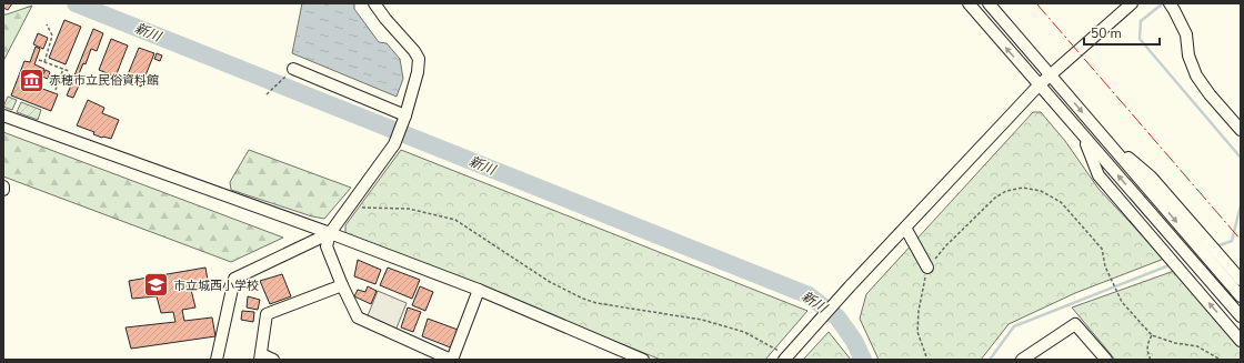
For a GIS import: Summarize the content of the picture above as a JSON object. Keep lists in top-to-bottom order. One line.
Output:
{"water":["新川"],"places":{"museum":["赤穂市立民俗資料館"],"school or university":["市立城西小学校"]},"scale_bar":"50 m"}
